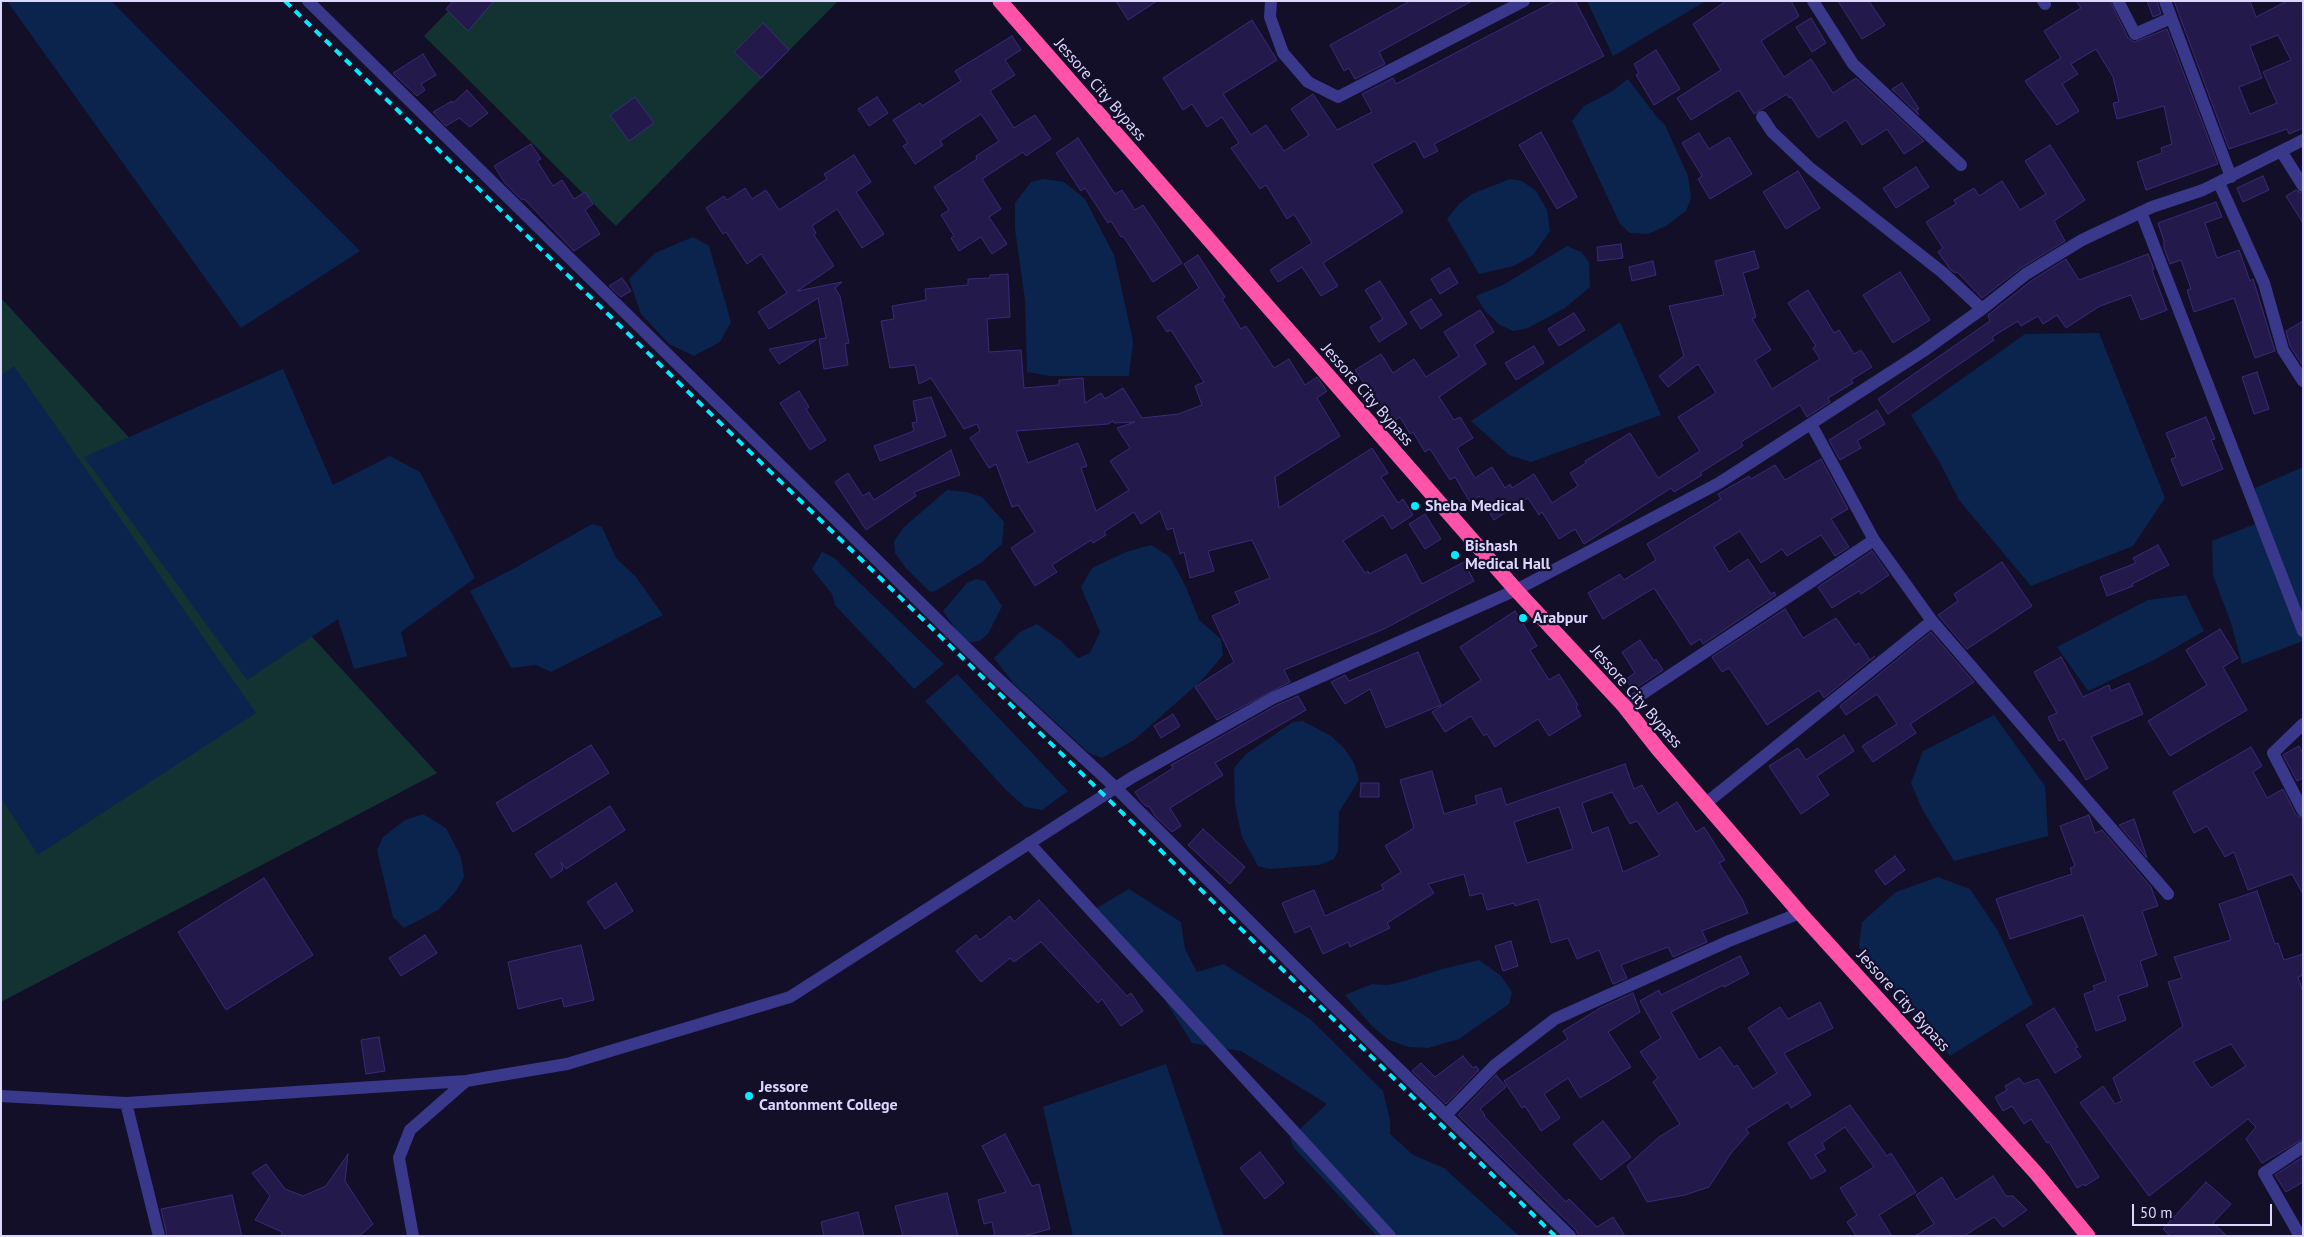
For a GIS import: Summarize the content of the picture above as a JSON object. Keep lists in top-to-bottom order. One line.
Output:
{"streets":{"highway":["Jessore City Bypass"]},"places":["Sheba Medical","Bishash Medical Hall","Arabpur","Jessore Cantonment College"],"scale_bar":"50 m"}
